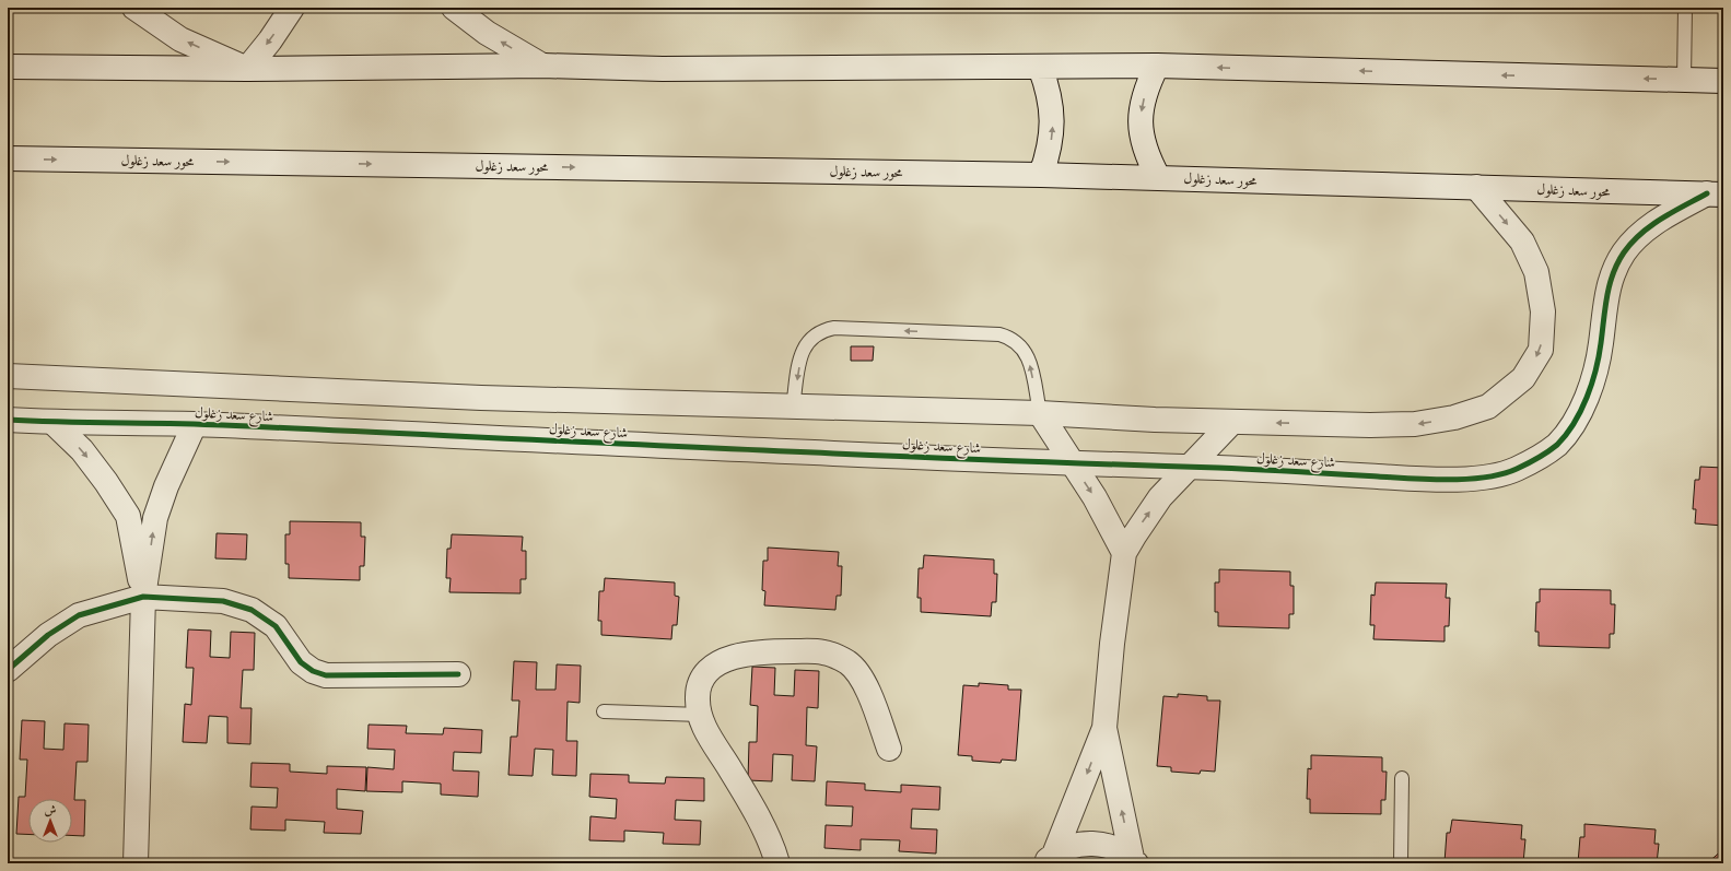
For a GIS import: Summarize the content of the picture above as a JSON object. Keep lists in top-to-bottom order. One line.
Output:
{"streets":{"street":["محور سعد زغلول","شارع سعد زغلول"]},"crossings":[["محور سعد زغلول","شارع سعد زغلول"]],"north":"top"}
